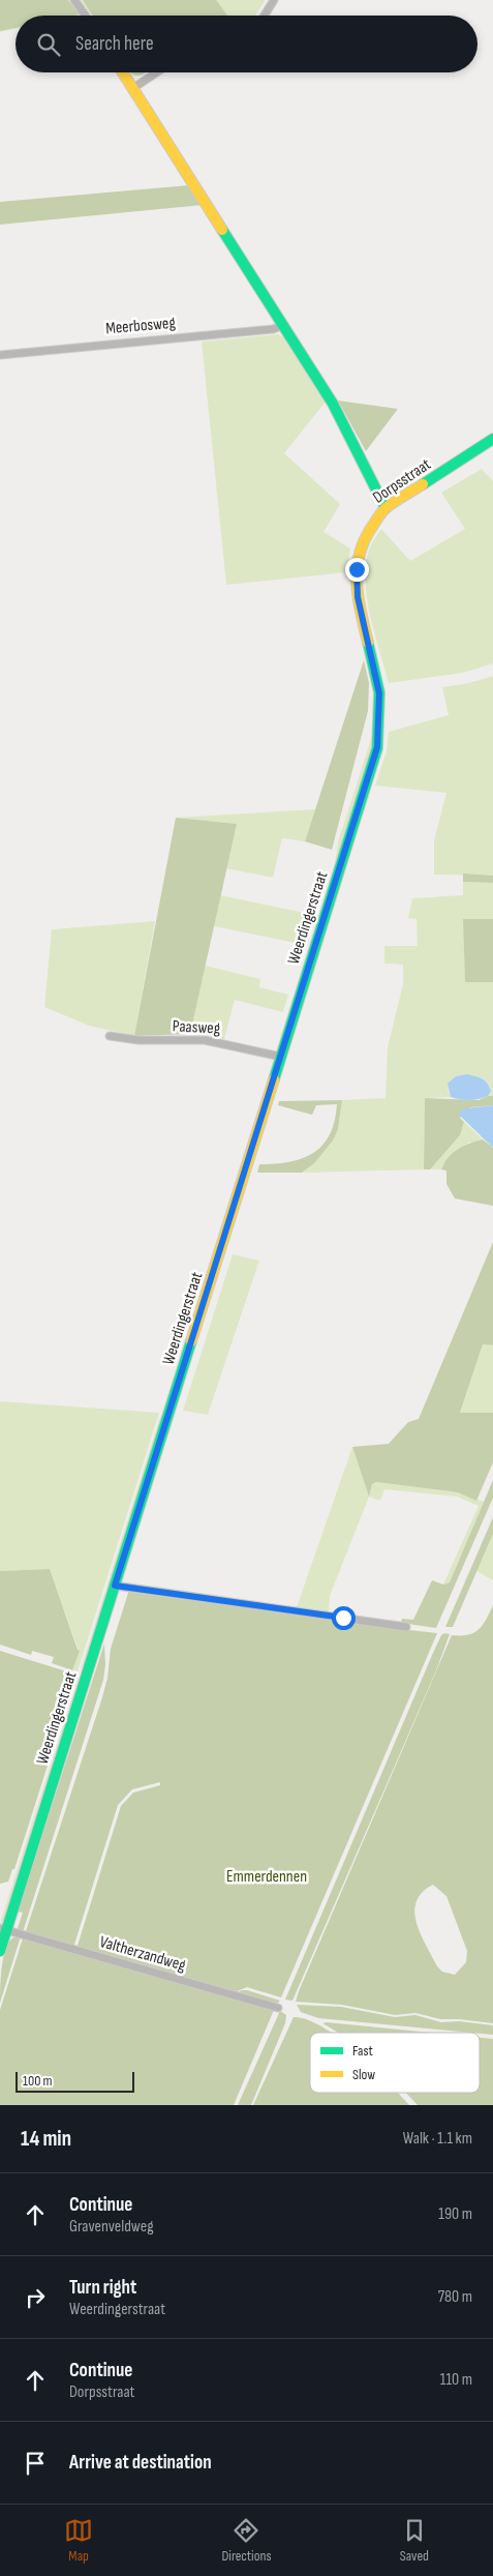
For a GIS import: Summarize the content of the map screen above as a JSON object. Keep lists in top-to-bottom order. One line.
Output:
{"streets":{"main road":["Dorpsstraat","Weerdingerstraat"],"street":["Meerbosweg","Paasweg","Valtherzandweg"]},"crossings":[["Dorpsstraat","Weerdingerstraat"],["Weerdingerstraat","Paasweg"],["Weerdingerstraat","Valtherzandweg"]],"parks":["Emmerdennen"],"legend":["Fast","Slow"],"scale_bar":"100 m","page":{"search":"Search here","scale":"100 m","heading":["14 min","Walk · 1.1 km"],"list":[["Continue","Gravenveldweg","190 m"],["Turn right","Weerdingerstraat","780 m"],["Continue","Dorpsstraat","110 m"],"Arrive at destination"],"nav":["Map","Directions","Saved"]}}
